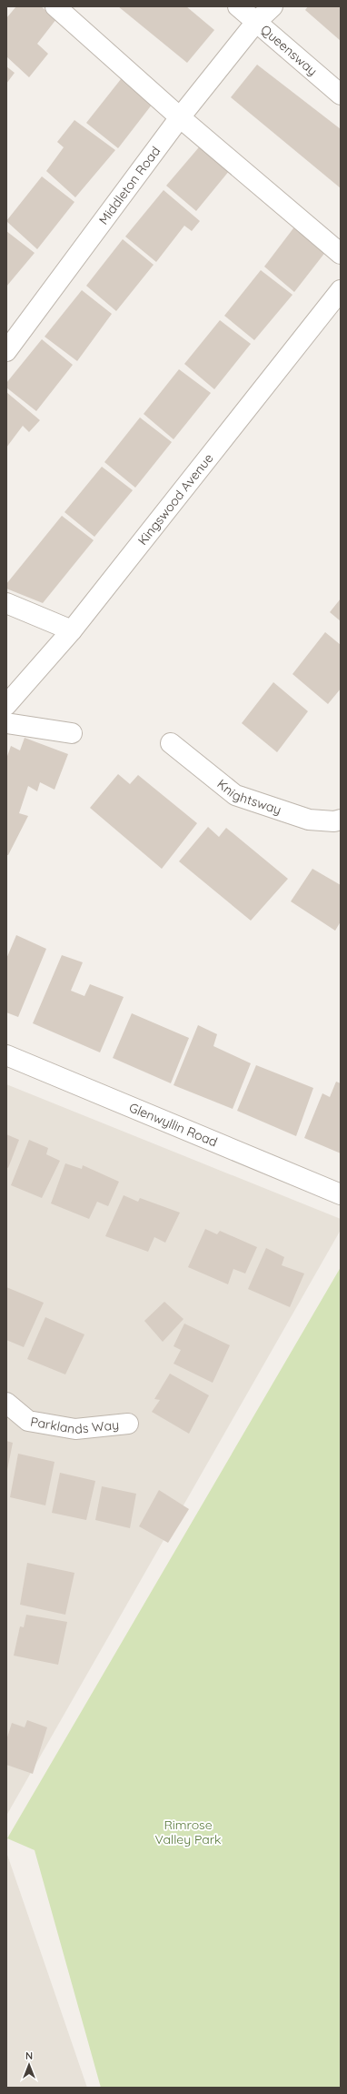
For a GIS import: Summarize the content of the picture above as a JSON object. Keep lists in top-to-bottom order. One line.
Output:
{"streets":{"street":["Queensway","Middleton Road","Kingswood Avenue","Knightsway","Glenwyllin Road","Parklands Way"]},"crossings":[["Queensway","Middleton Road"]],"parks":["Rimrose Valley Park"],"north":"top"}
